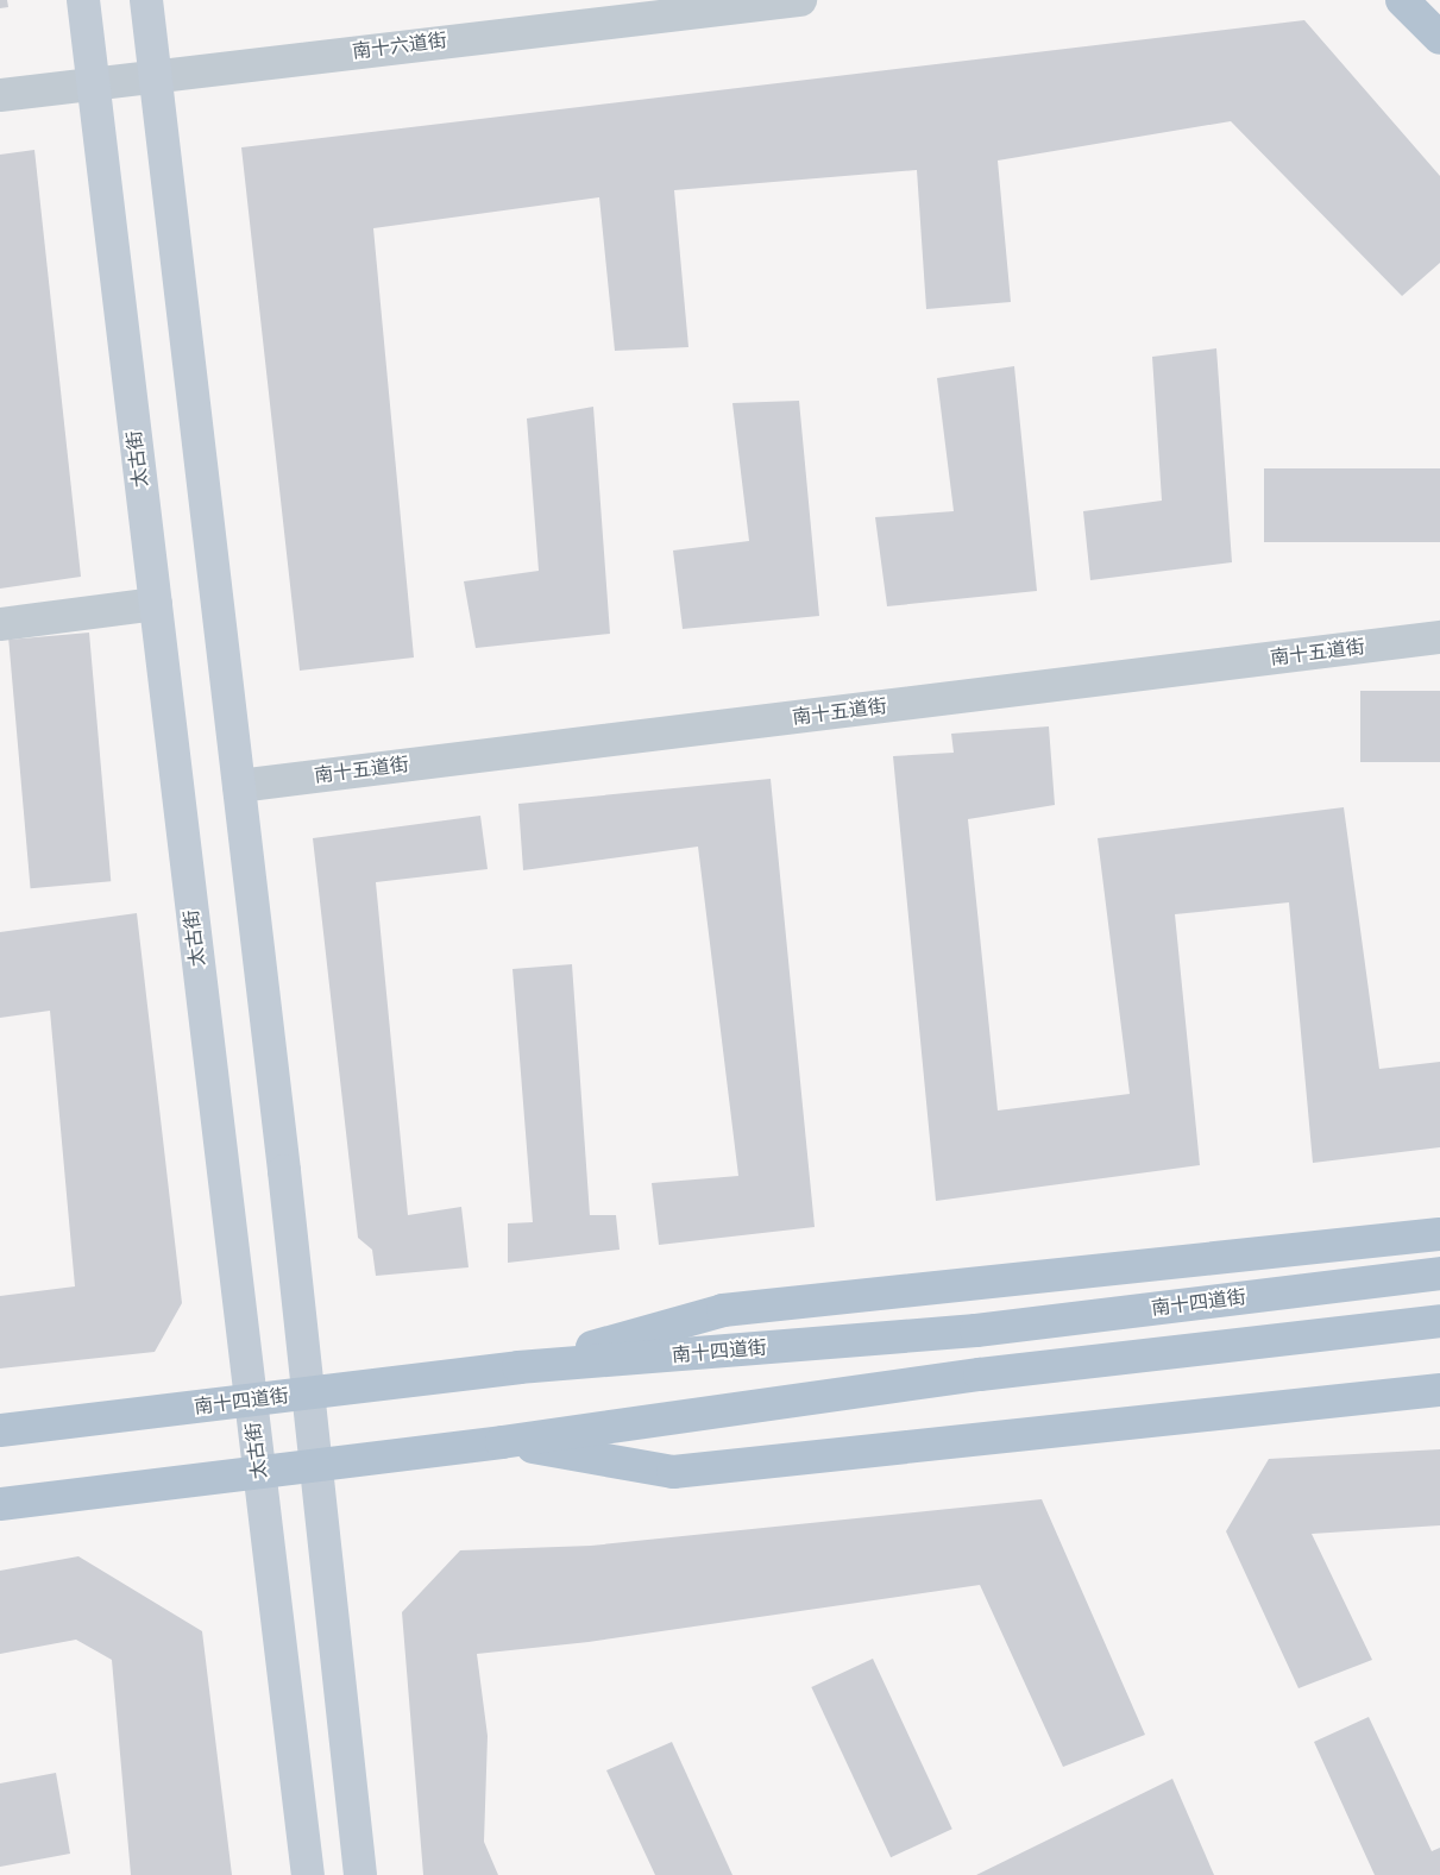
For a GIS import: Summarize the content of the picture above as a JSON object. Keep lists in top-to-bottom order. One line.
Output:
{"streets":{"main road":["太古街","南十四道街"],"street":["南十六道街","南十五道街"]},"crossings":[["南十六道街","太古街"],["太古街","南十四道街"]]}
